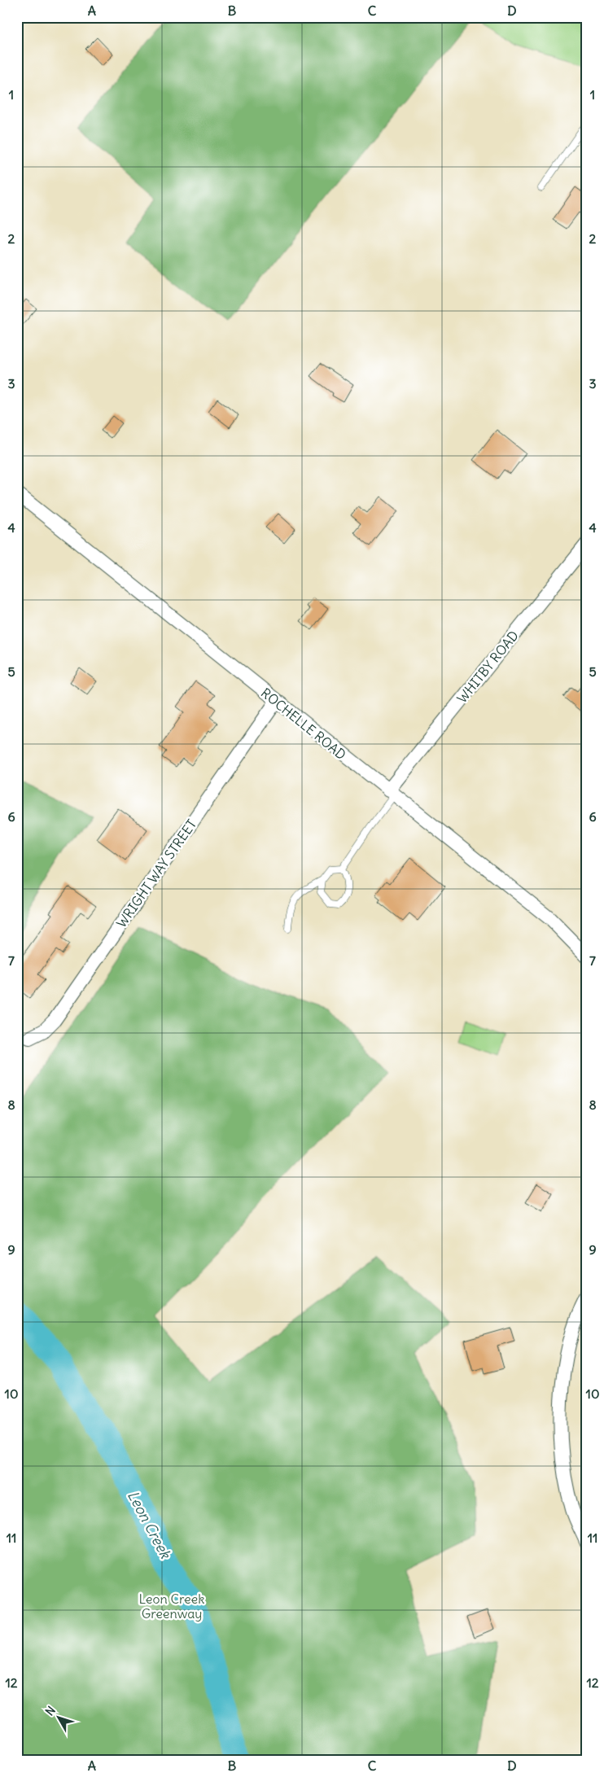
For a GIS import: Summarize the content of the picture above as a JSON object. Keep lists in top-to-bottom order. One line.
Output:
{"streets":{"street":["WHITBY ROAD","ROCHELLE ROAD","WRIGHT WAY STREET"]},"crossings":[["WHITBY ROAD","ROCHELLE ROAD"],["ROCHELLE ROAD","WRIGHT WAY STREET"]],"water":["Leon Creek"],"parks":["Leon Creek Greenway"],"north":"top left","grid":{"columns":["A","B","C","D"],"rows":["1","2","3","4","5","6","7","8","9","10","11","12"]}}
